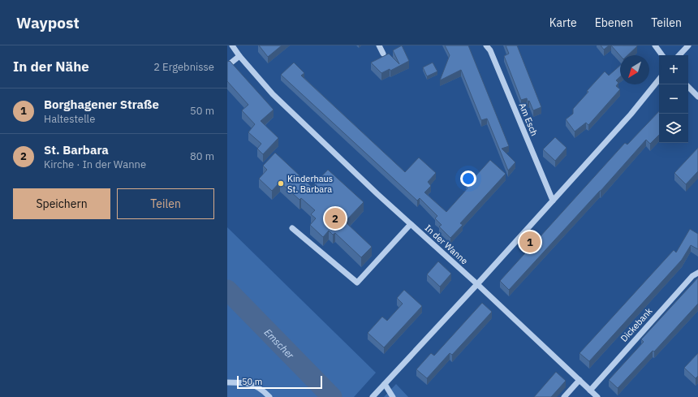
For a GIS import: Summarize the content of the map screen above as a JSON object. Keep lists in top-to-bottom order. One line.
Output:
{"streets":{"street":["Am Esch","In der Wanne","Dickebank"]},"crossings":[["In der Wanne","Dickebank"]],"water":["Emscher"],"places":["Kinderhaus St. Barbara"],"scale_bar":"50 m","north":"bottom left","page":{"header":"Waypost","nav":["Karte","Ebenen","Teilen"],"heading":["In der Nähe","2 Ergebnisse"],"map_buttons":["+","−"],"list":[{"mark":"1","name":"Borghagener Straße","note":"Haltestelle","value":"50 m"},{"mark":"2","name":"St. Barbara","note":"Kirche · In der Wanne","value":"80 m"}],"buttons":["Speichern","Teilen"],"pins":["2","1"],"scale":"50 m"}}
